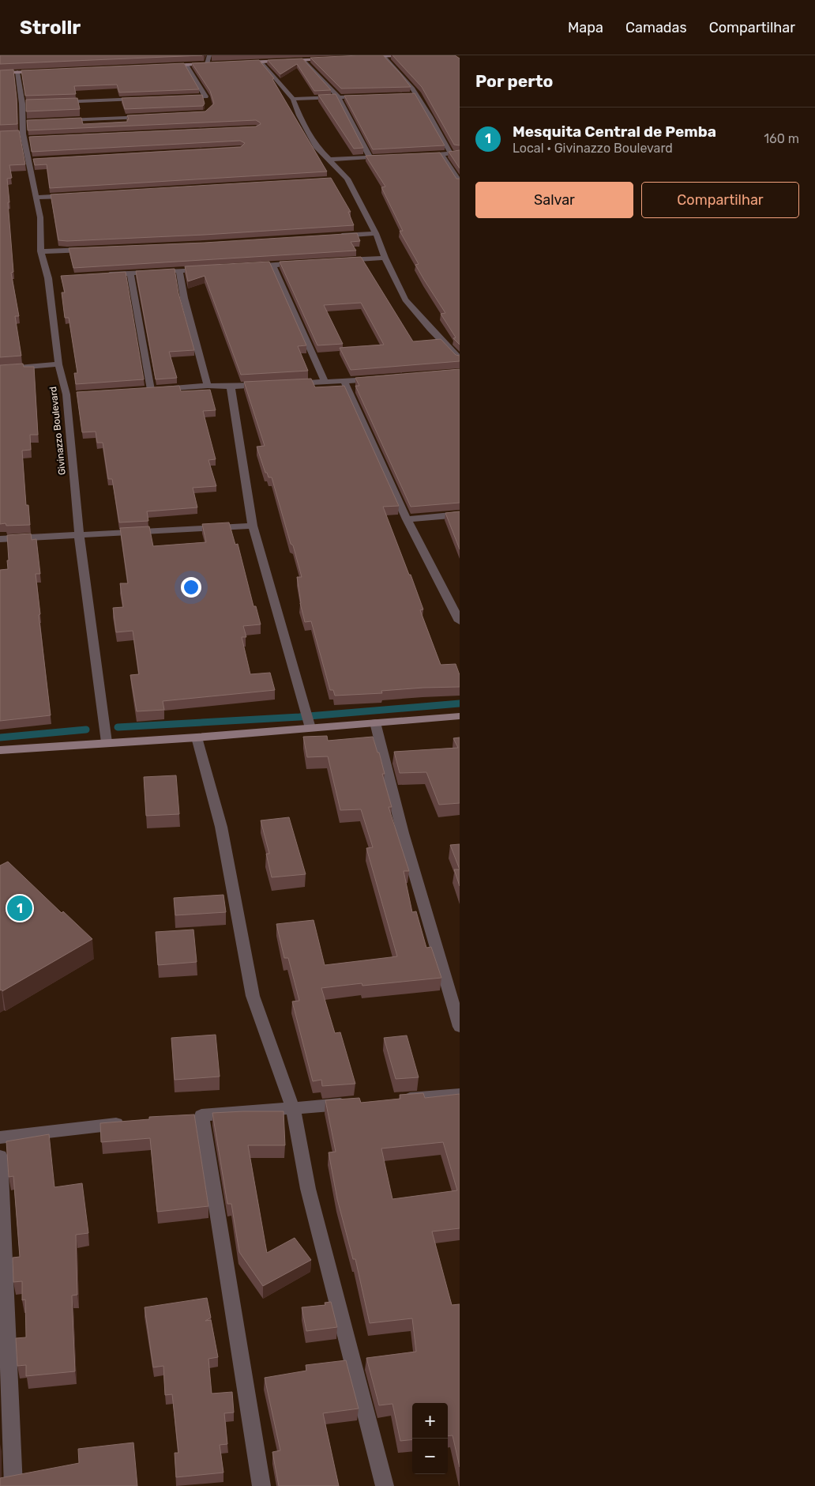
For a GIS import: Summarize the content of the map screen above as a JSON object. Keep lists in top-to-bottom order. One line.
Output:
{"streets":{"street":["Givinazzo Boulevard"]},"page":{"header":"Strollr","nav":["Mapa","Camadas","Compartilhar"],"heading":"Por perto","list":[{"mark":"1","name":"Mesquita Central de Pemba","note":"Local · Givinazzo Boulevard","value":"160 m"}],"buttons":["Salvar","Compartilhar"],"pins":"1","map_buttons":["+","−"]}}
